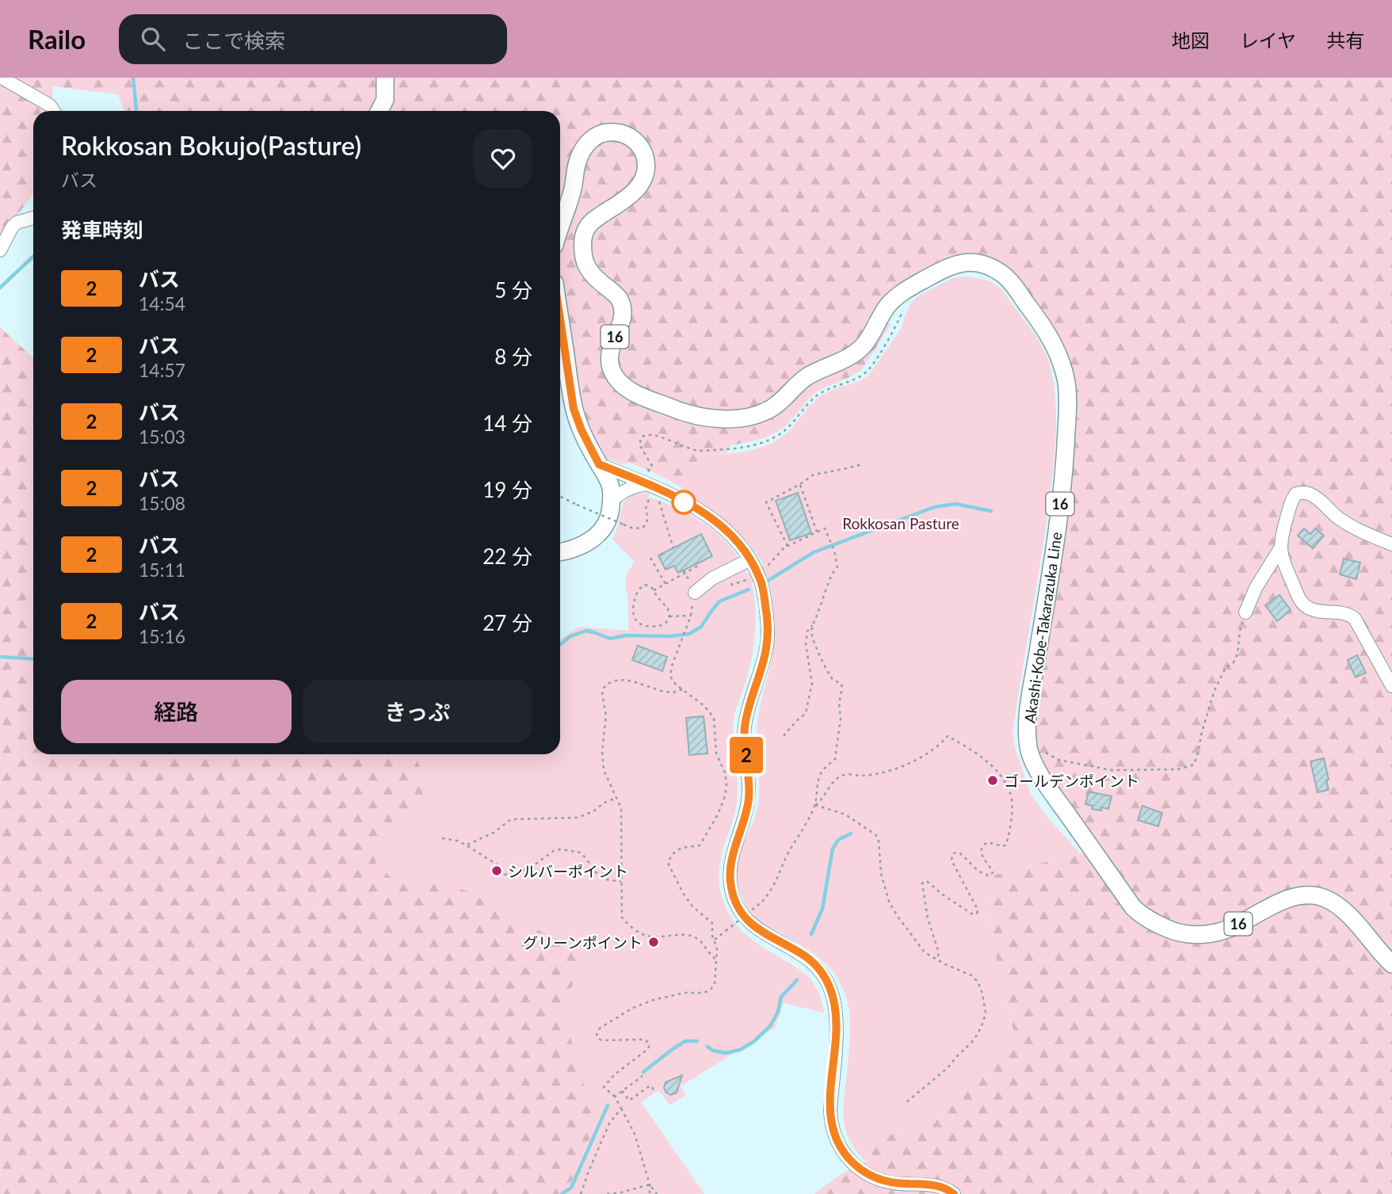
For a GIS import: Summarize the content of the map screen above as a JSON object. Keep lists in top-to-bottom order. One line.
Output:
{"streets":{"main road":["16","Akashi-Kobe-Takarazuka Line"]},"parks":["Rokkosan Pasture"],"places":["ゴールデンポイント","シルバーポイント","グリーンポイント"],"lines":["bus line 2"],"page":{"header":"Railo","search":"ここで検索","nav":["地図","レイヤ","共有"],"on_map":"2","heading":[["Rokkosan Bokujo(Pasture)","バス"],"発車時刻"],"list":[{"mark":"2","name":"バス","note":"14:54","value":"5 分"},{"mark":"2","name":"バス","note":"14:57","value":"8 分"},{"mark":"2","name":"バス","note":"15:03","value":"14 分"},{"mark":"2","name":"バス","note":"15:08","value":"19 分"},{"mark":"2","name":"バス","note":"15:11","value":"22 分"},{"mark":"2","name":"バス","note":"15:16","value":"27 分"}],"buttons":["経路","きっぷ"]}}
